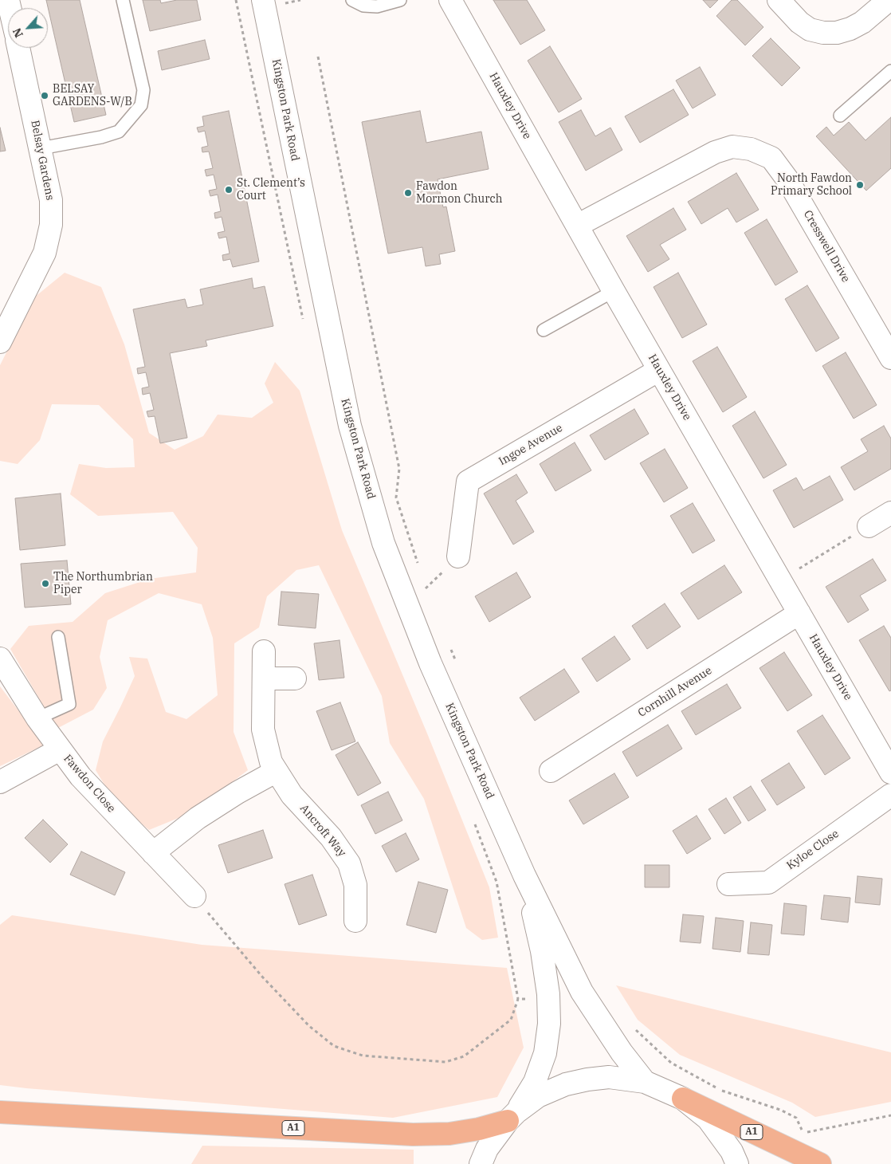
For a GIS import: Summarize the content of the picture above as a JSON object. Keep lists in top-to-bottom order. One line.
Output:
{"streets":{"highway":["A1"],"street":["Hauxley Drive","Kingston Park Road","Belsay Gardens","Cresswell Drive","Ingoe Avenue","Cornhill Avenue","Fawdon Close","Ancroft Way","Kyloe Close"]},"crossings":[["Hauxley Drive","Cresswell Drive"],["Hauxley Drive","Ingoe Avenue"],["Hauxley Drive","Cornhill Avenue"],["Kingston Park Road","A1"]],"places":["BELSAY GARDENS-W/B","North Fawdon Primary School","St. Clement’s Court","Fawdon Mormon Church","The Northumbrian Piper"],"north":"bottom left"}
